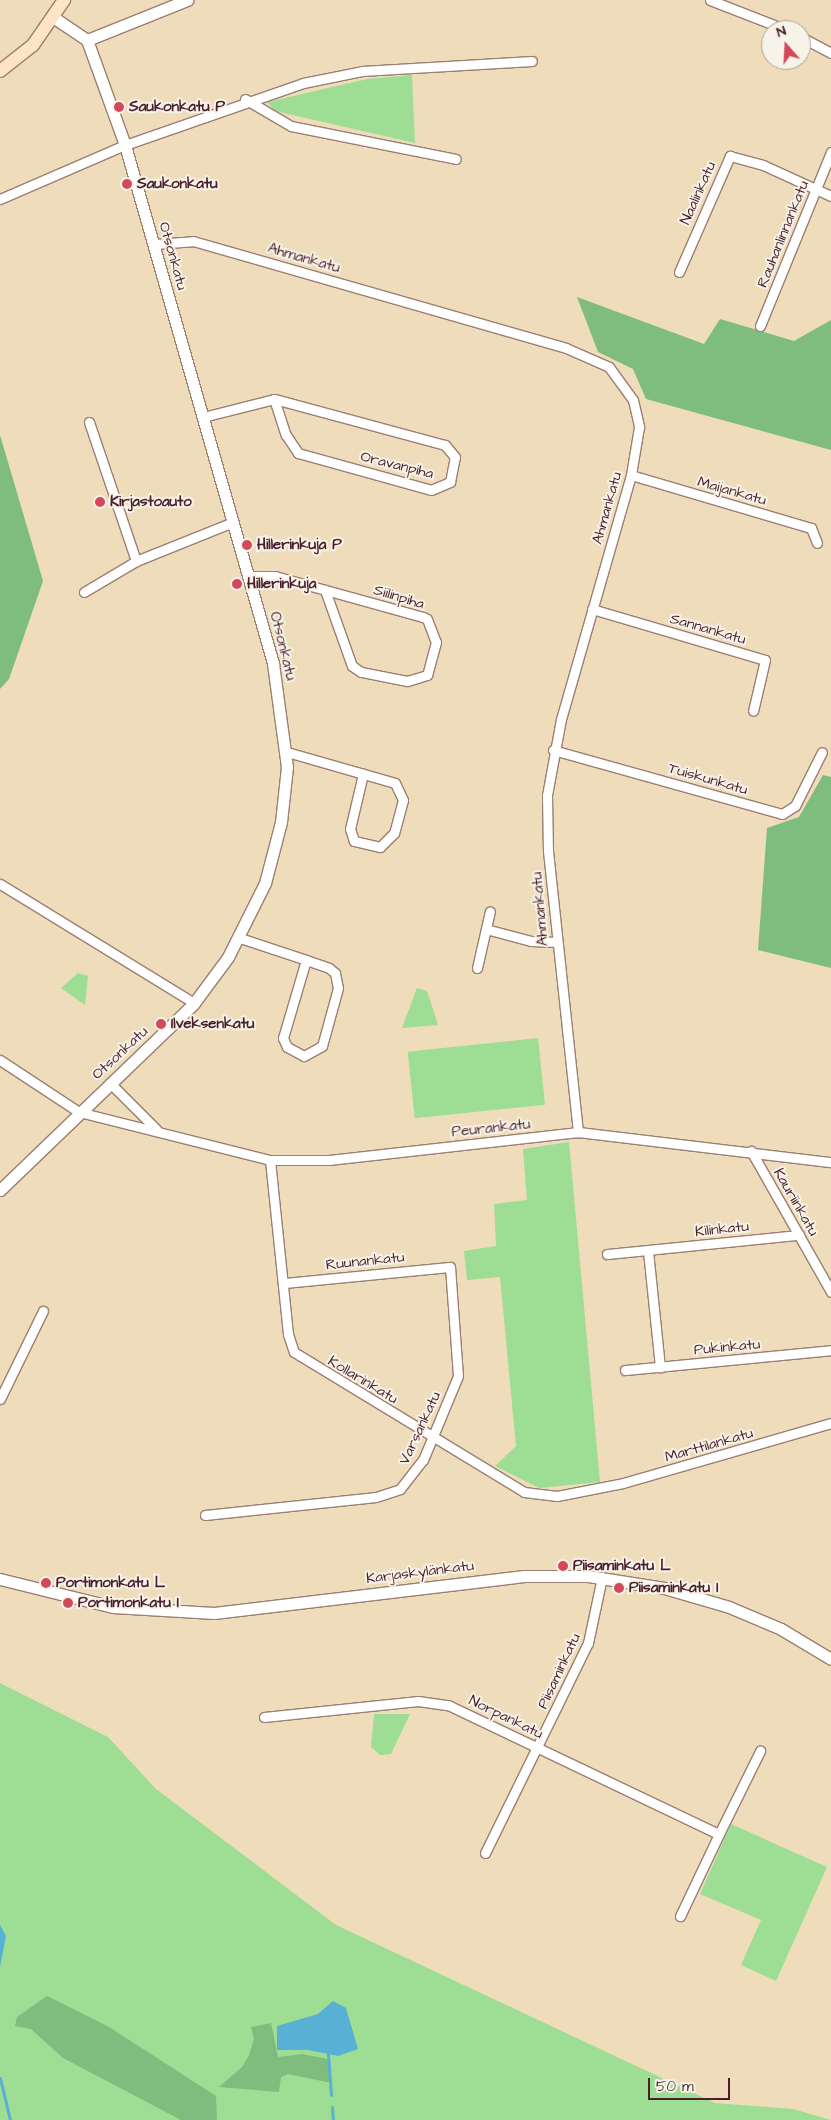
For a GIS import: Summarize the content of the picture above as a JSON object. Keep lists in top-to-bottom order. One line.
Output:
{"streets":{"street":["Naalinkatu","Rauhanlinnankatu","Otsonkatu","Ahmankatu","Oravanpiha","Maijankatu","Siilinpiha","Sannankatu","Tuiskunkatu","Peurankatu","Kauriinkatu","Kilinkatu","Ruunankatu","Pukinkatu","Kollarinkatu","Varsankatu","Marttilankatu","Karjaskylänkatu","Piisaminkatu","Norpankatu"]},"crossings":[["Naalinkatu","Rauhanlinnankatu"],["Otsonkatu","Ahmankatu"],["Otsonkatu","Oravanpiha"],["Otsonkatu","Siilinpiha"],["Otsonkatu","Peurankatu"],["Ahmankatu","Maijankatu"],["Ahmankatu","Sannankatu"],["Ahmankatu","Tuiskunkatu"],["Ahmankatu","Peurankatu"],["Peurankatu","Kauriinkatu"],["Peurankatu","Kollarinkatu"],["Kauriinkatu","Kilinkatu"],["Ruunankatu","Kollarinkatu"],["Ruunankatu","Varsankatu"],["Kollarinkatu","Varsankatu"],["Kollarinkatu","Marttilankatu"],["Karjaskylänkatu","Piisaminkatu"],["Piisaminkatu","Norpankatu"]],"places":["Saukonkatu P","Saukonkatu","Kirjastoauto","Hillerinkuja P","Hillerinkuja","Ilveksenkatu","Piisaminkatu L","Portimonkatu L","Piisaminkatu I","Portimonkatu I"],"scale_bar":"50 m","north":"top"}
